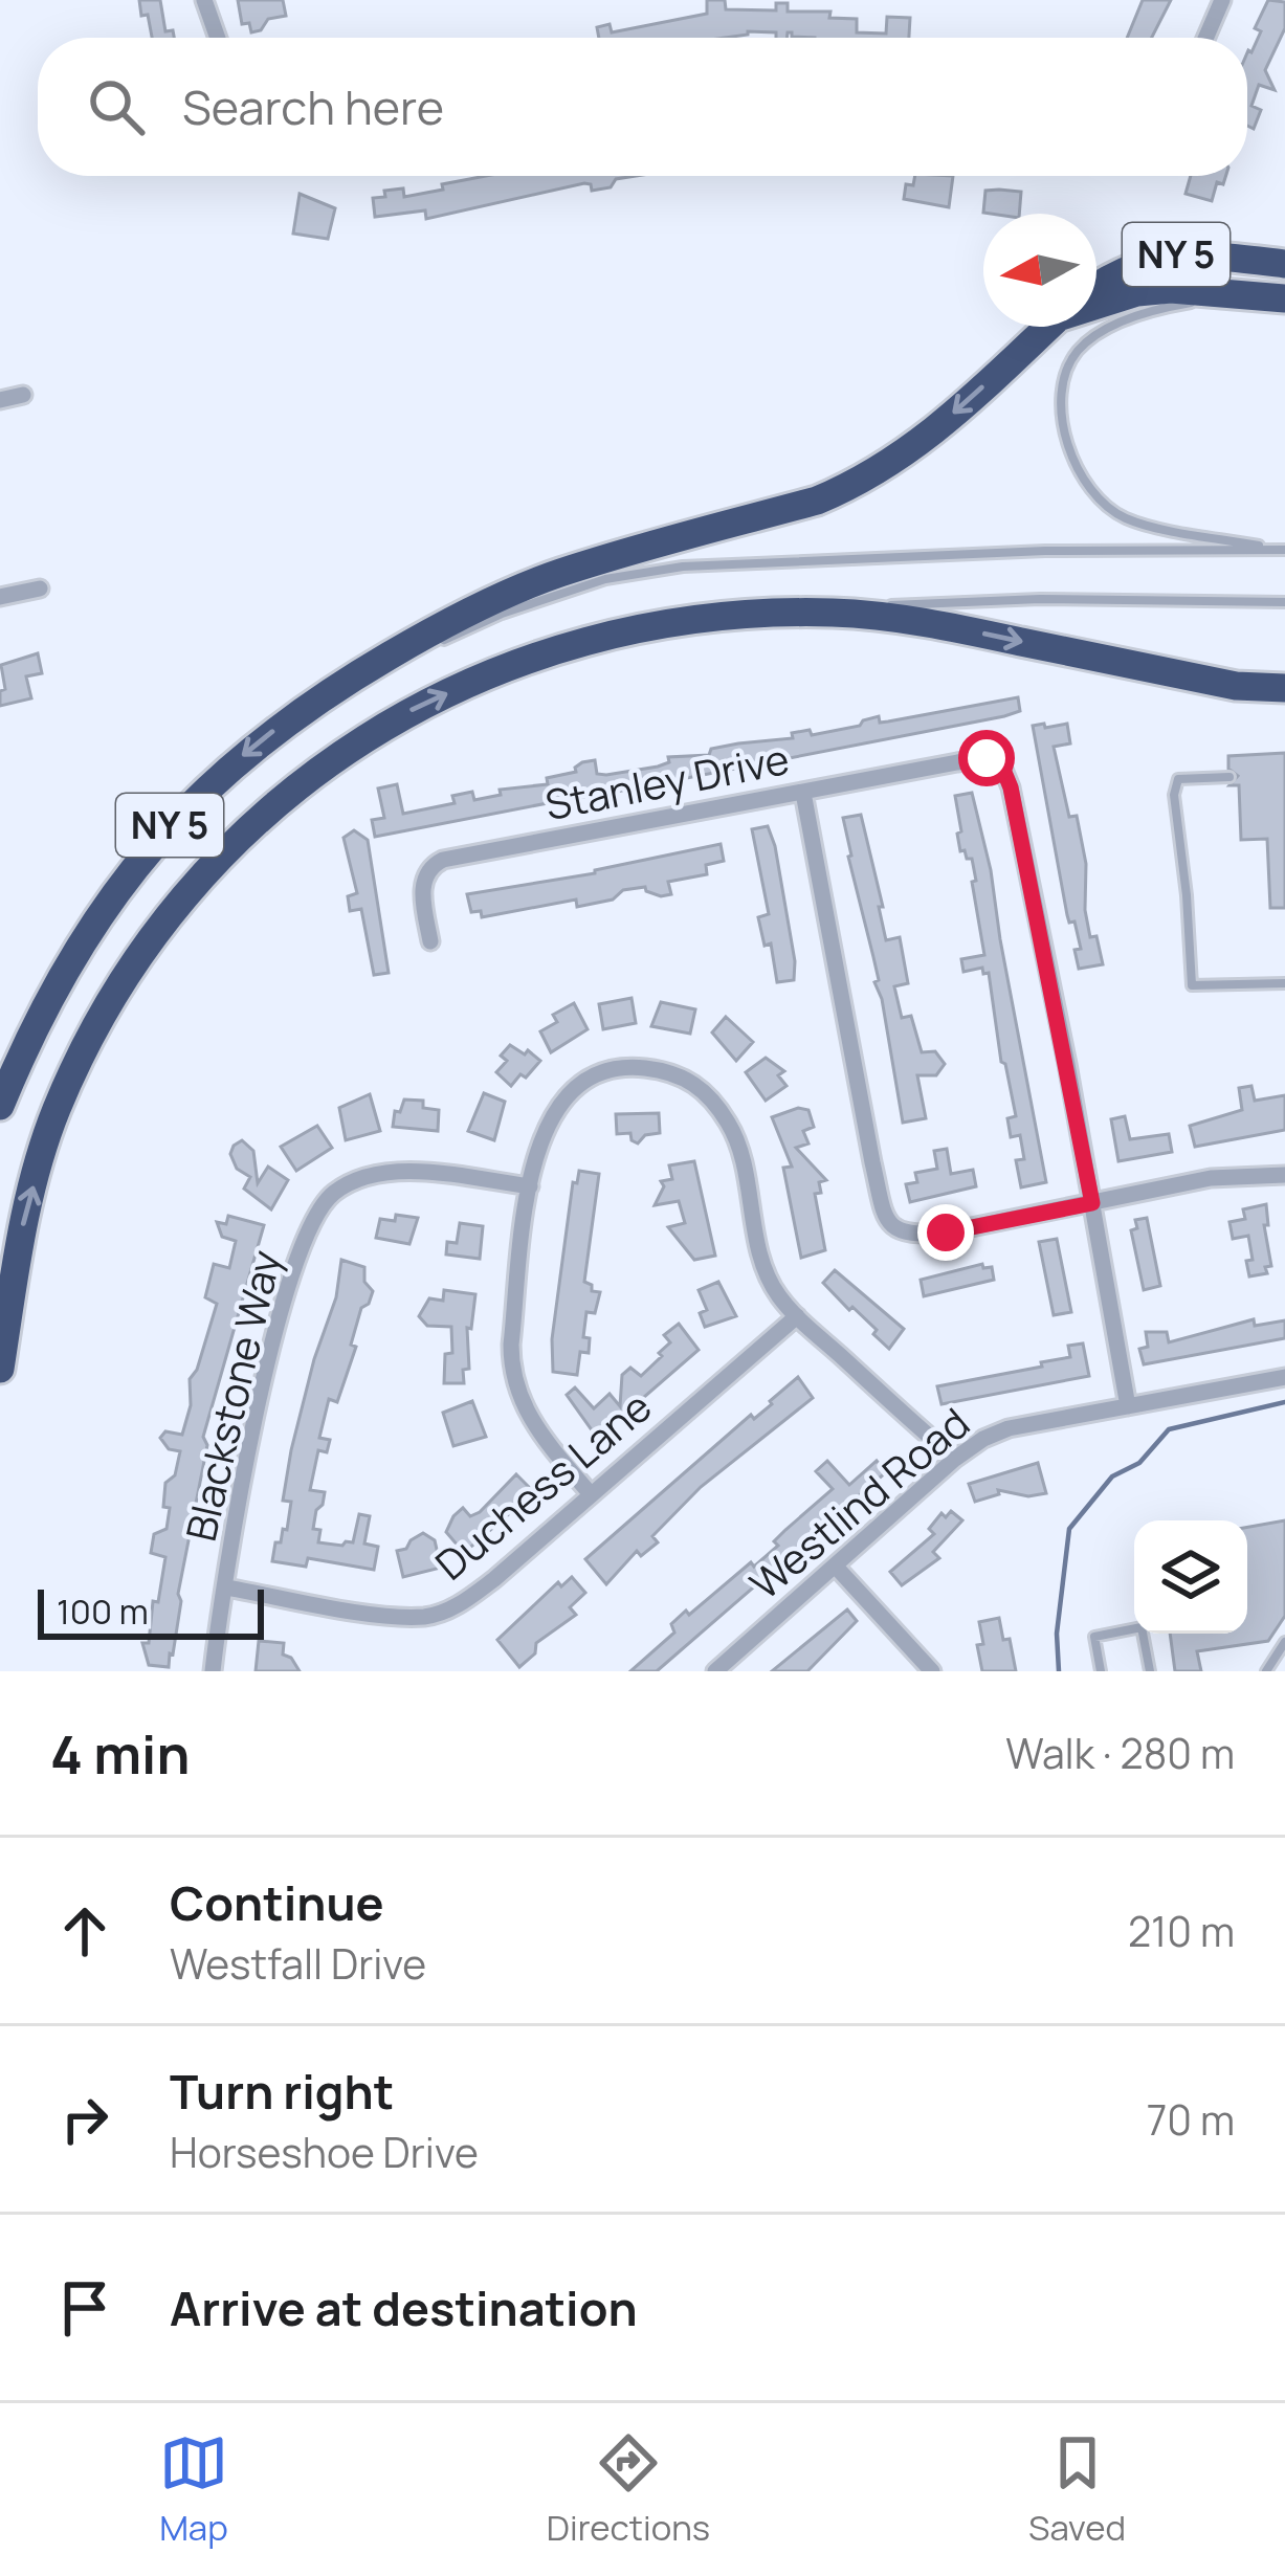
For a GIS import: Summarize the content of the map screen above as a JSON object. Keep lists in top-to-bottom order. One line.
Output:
{"streets":{"highway":["NY 5"],"street":["Stanley Drive","Blackstone Way","Duchess Lane","Westlind Road"]},"crossings":[["Blackstone Way","Duchess Lane"]],"scale_bar":"100 m","north":"left","page":{"search":"Search here","scale":"100 m","heading":["4 min","Walk · 280 m"],"list":[["Continue","Westfall Drive","210 m"],["Turn right","Horseshoe Drive","70 m"],"Arrive at destination"],"nav":["Map","Directions","Saved"]}}
